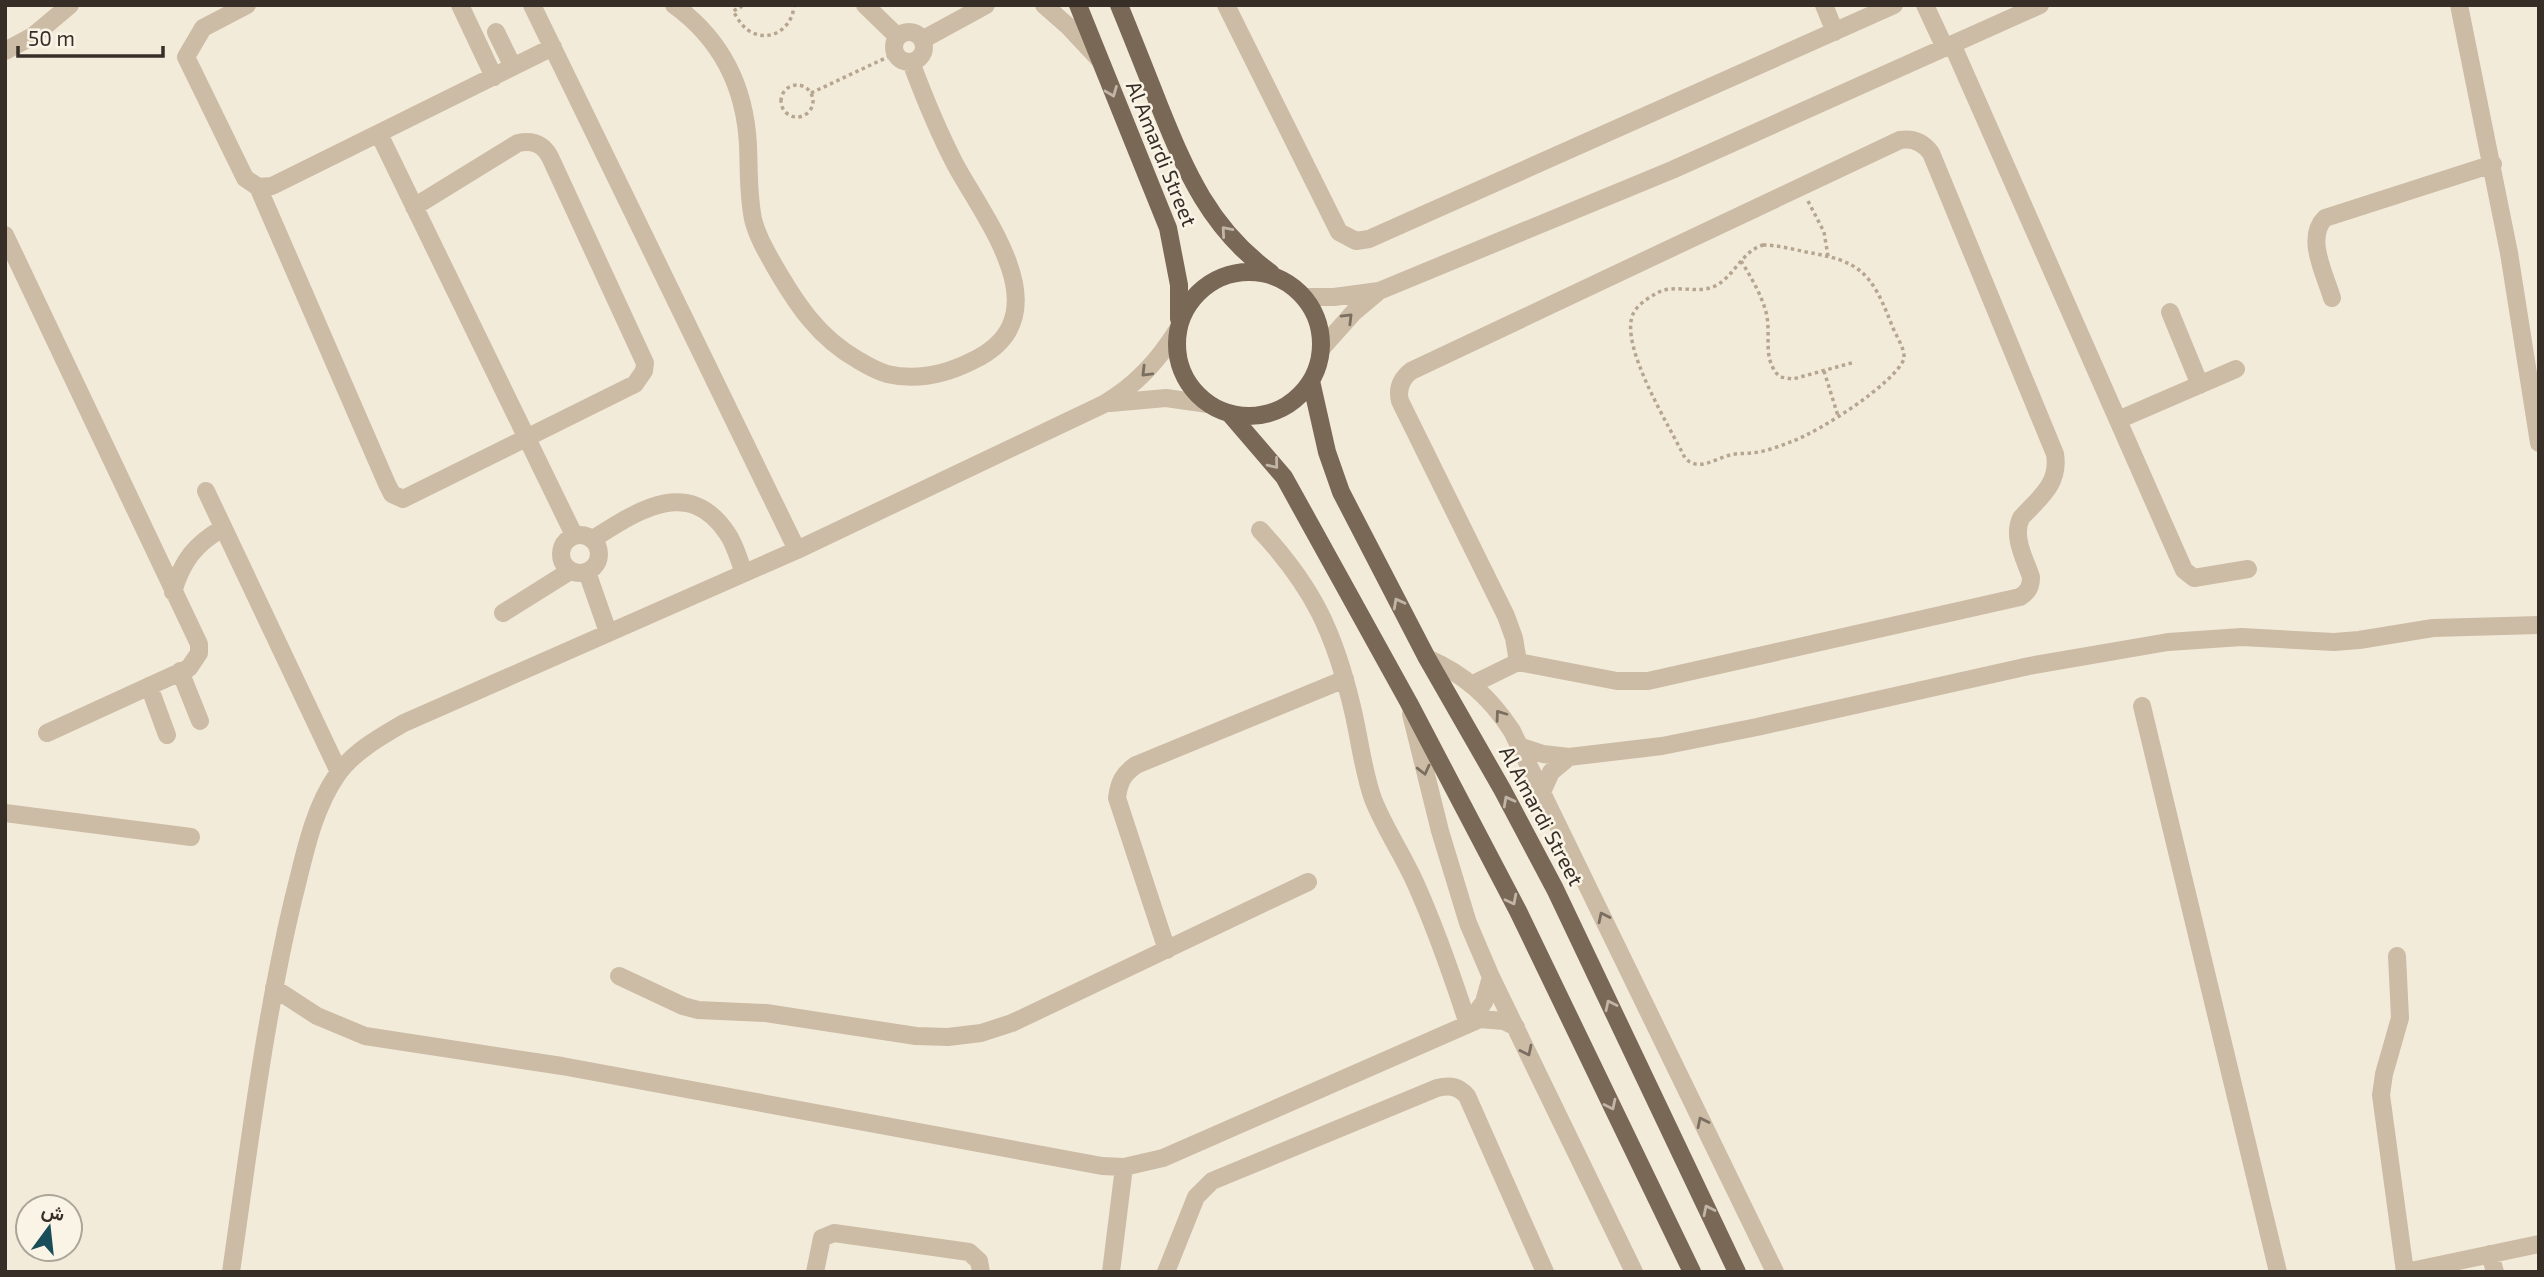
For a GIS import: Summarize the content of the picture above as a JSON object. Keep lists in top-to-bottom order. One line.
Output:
{"streets":{"main road":["Al Amardi Street"]},"scale_bar":"50 m","north":"top"}
